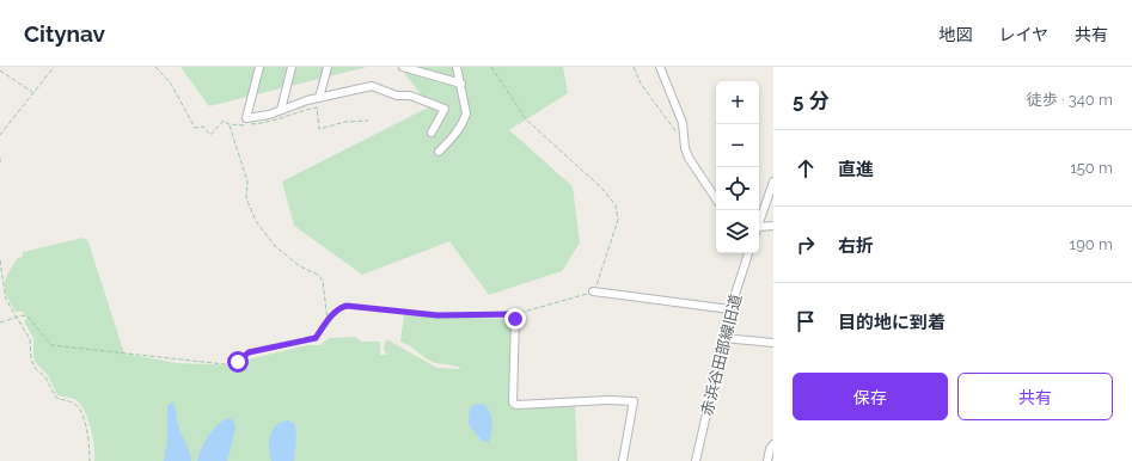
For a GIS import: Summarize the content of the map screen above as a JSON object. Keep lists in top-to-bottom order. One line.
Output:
{"streets":{"street":["赤浜谷田部線旧道"]},"page":{"header":"Citynav","nav":["地図","レイヤ","共有"],"heading":["5 分","徒歩 · 340 m"],"map_buttons":["+","−"],"list":[["直進","150 m"],["右折","190 m"],"目的地に到着"],"buttons":["保存","共有"]}}
